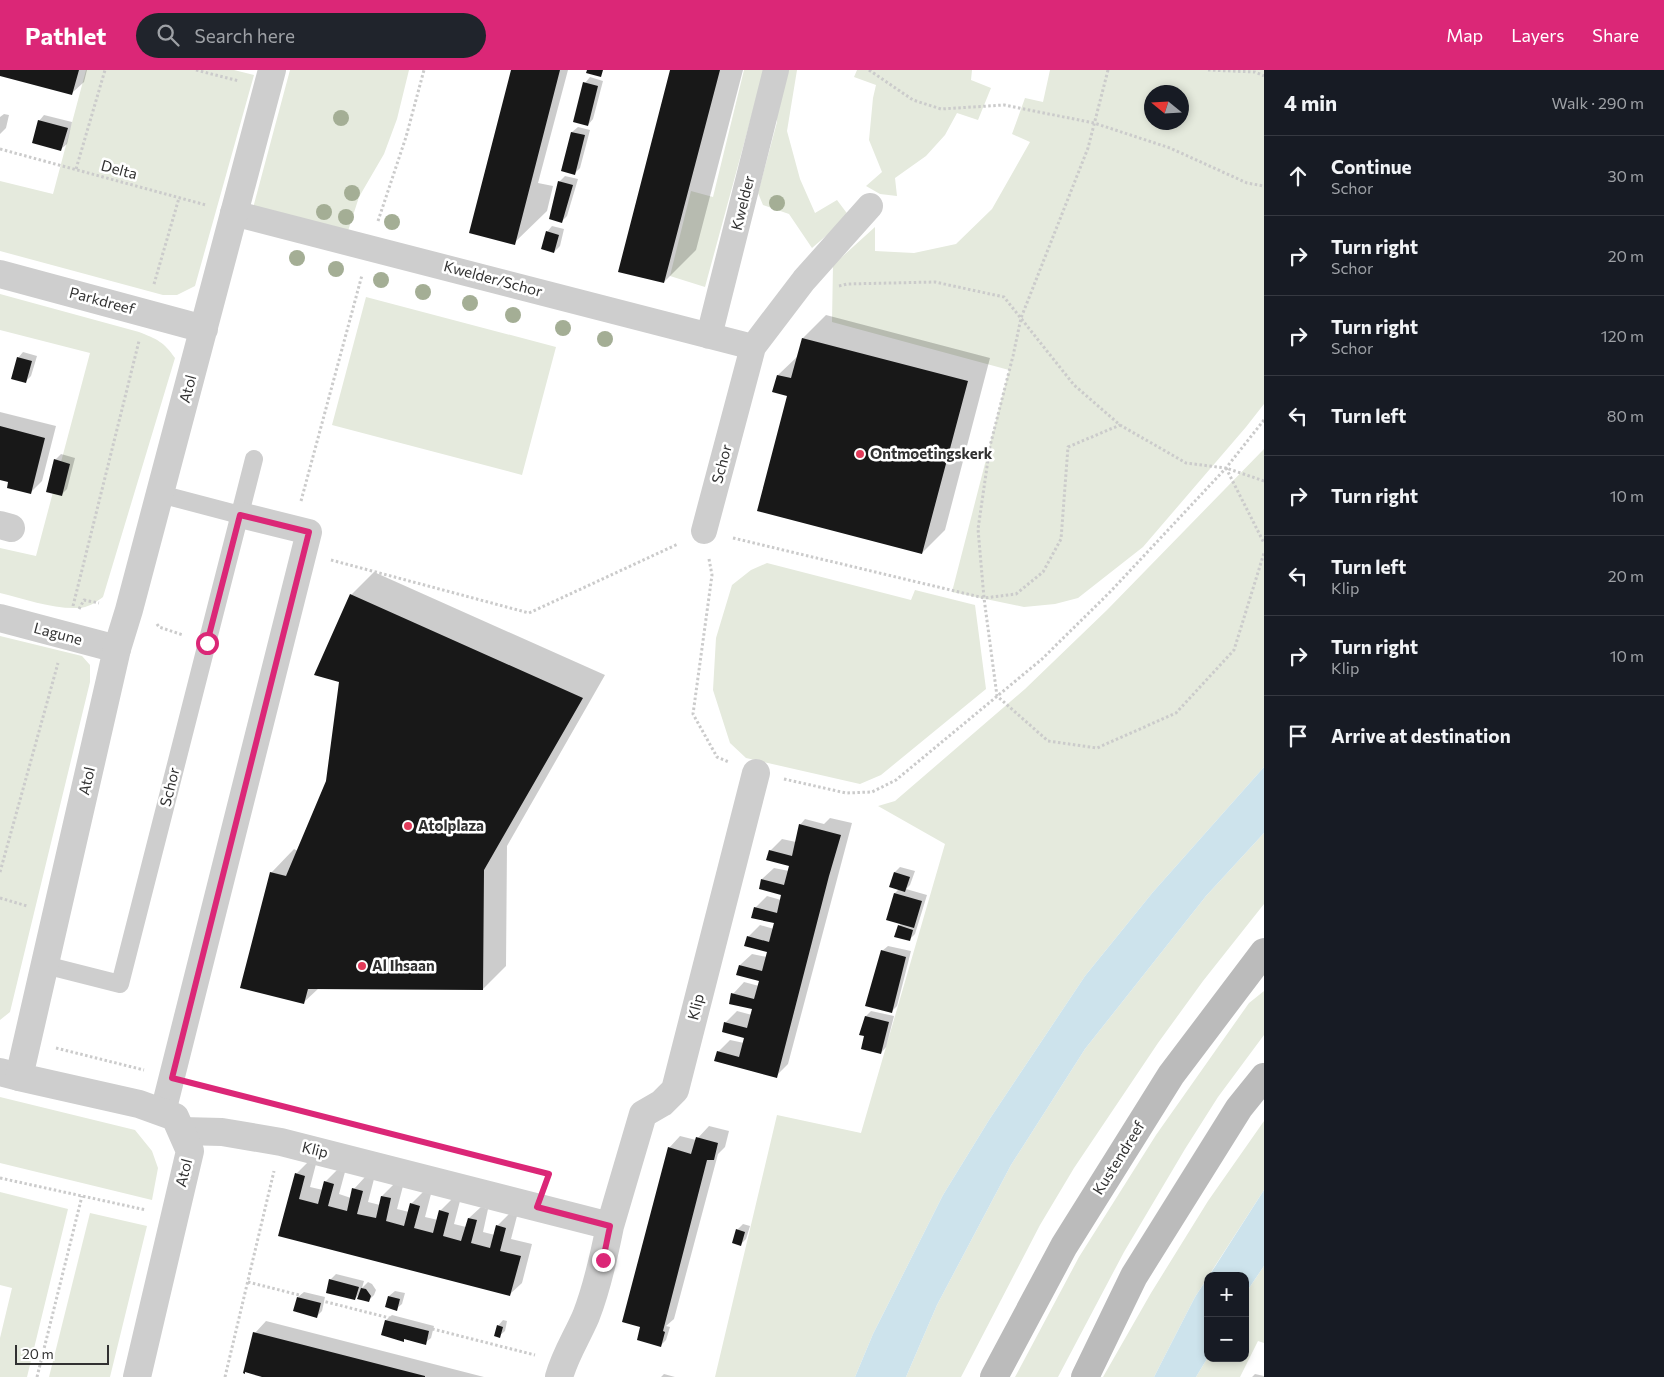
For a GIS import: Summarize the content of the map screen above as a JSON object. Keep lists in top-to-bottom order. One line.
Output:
{"streets":{"main road":["Kustendreef"],"street":["Kwelder","Kwelder/Schor","Parkdreef","Atol","Schor","Lagune","Klip"],"path":["Delta"]},"crossings":[["Delta","Kwelder/Schor"],["Delta","Atol"],["Kwelder","Kwelder/Schor"],["Kwelder/Schor","Atol"],["Kwelder/Schor","Schor"],["Parkdreef","Atol"],["Atol","Schor"],["Atol","Lagune"],["Atol","Klip"]],"places":["Ontmoetingskerk","Atolplaza","Al Ihsaan"],"scale_bar":"20 m","north":"left","page":{"header":"Pathlet","search":"Search here","nav":["Map","Layers","Share"],"heading":["4 min","Walk · 290 m"],"list":[["Continue","Schor","30 m"],["Turn right","Schor","20 m"],["Turn right","Schor","120 m"],["Turn left","80 m"],["Turn right","10 m"],["Turn left","Klip","20 m"],["Turn right","Klip","10 m"],"Arrive at destination"],"map_buttons":["+","−"],"scale":"20 m"}}
